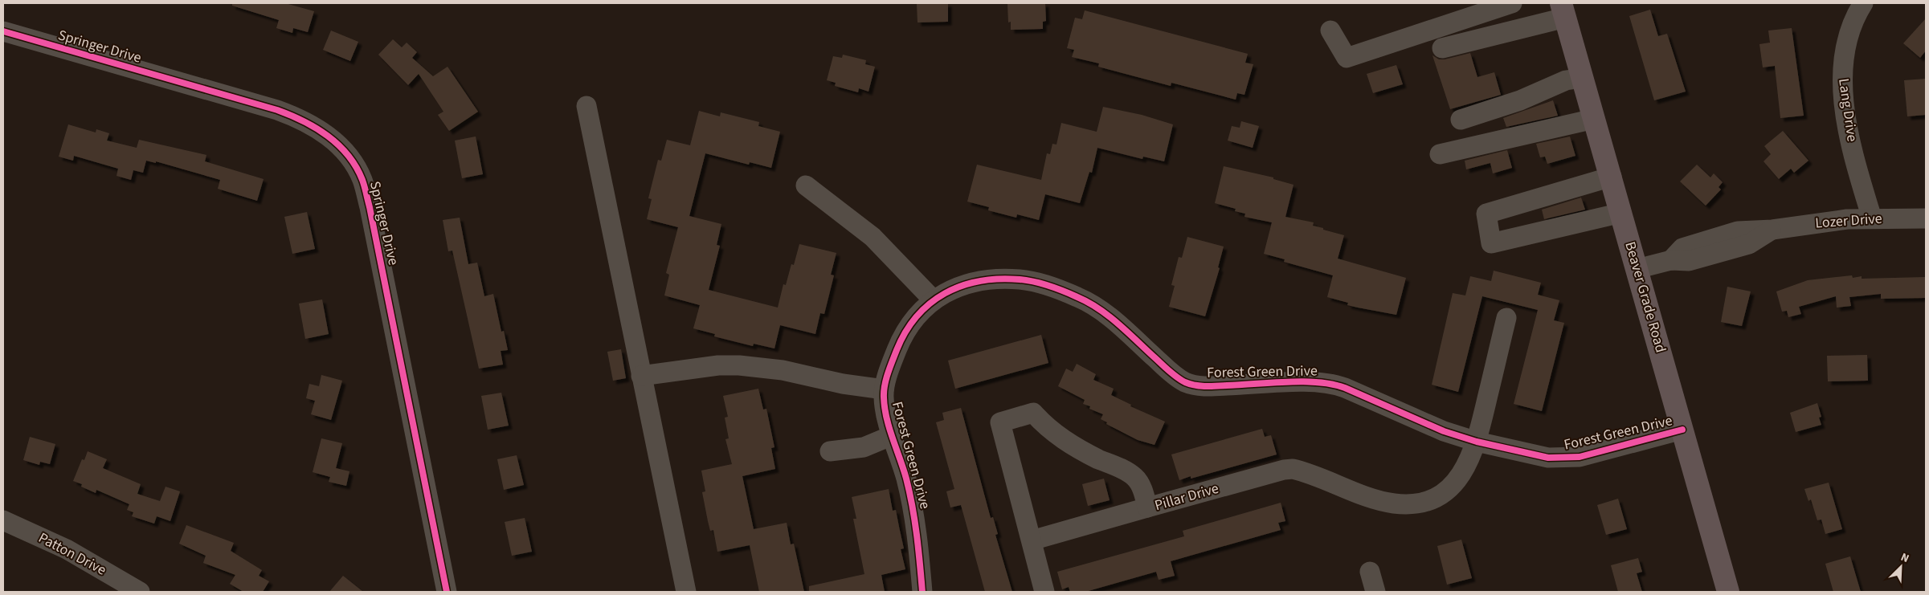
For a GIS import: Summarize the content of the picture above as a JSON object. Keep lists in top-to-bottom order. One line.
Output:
{"streets":{"main road":["Beaver Grade Road"],"street":["Springer Drive","Lang Drive","Lozer Drive","Forest Green Drive","Pillar Drive","Patton Drive"]},"crossings":[["Lang Drive","Lozer Drive"],["Lozer Drive","Beaver Grade Road"],["Beaver Grade Road","Forest Green Drive"],["Forest Green Drive","Pillar Drive"]],"north":"top right"}
